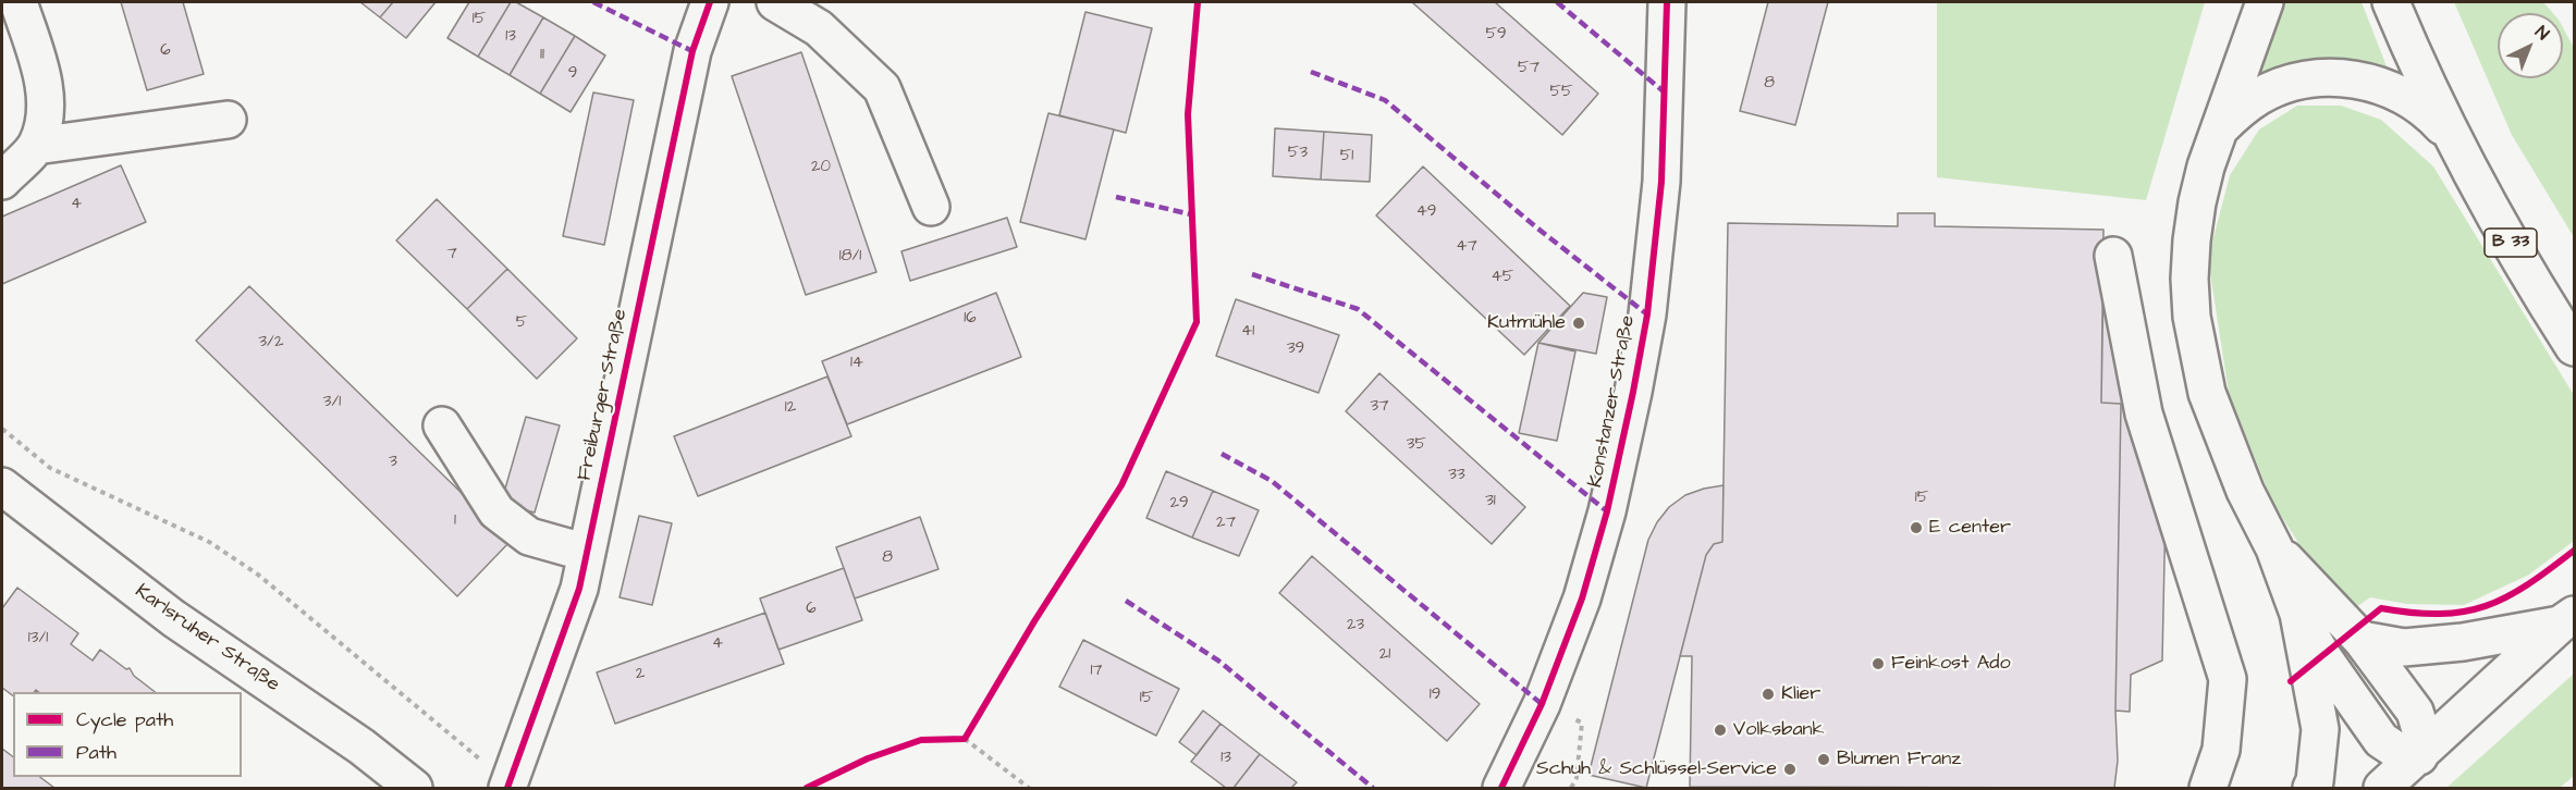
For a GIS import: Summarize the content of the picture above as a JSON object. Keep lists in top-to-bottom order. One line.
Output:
{"streets":{"main road":["B 33","Freiburger Straße","Konstanzer Straße","Karlsruher Straße"]},"places":["Kutmühle","E center","Feinkost Ado","Klier","Volksbank","Blumen Franz","Schuh & Schlüssel-Service"],"house_numbers":["15","59","13","6","11","57","9","8","55","53","51","20","4","49","47","7","18/1","45","16","5","41","3/2","39","14","3/1","37","12","35","3","33","15","31","29","1","27","8","6","23","13/1","4","21","17","2","19","15","13"],"legend":["Cycle path","Path"],"north":"top right"}
